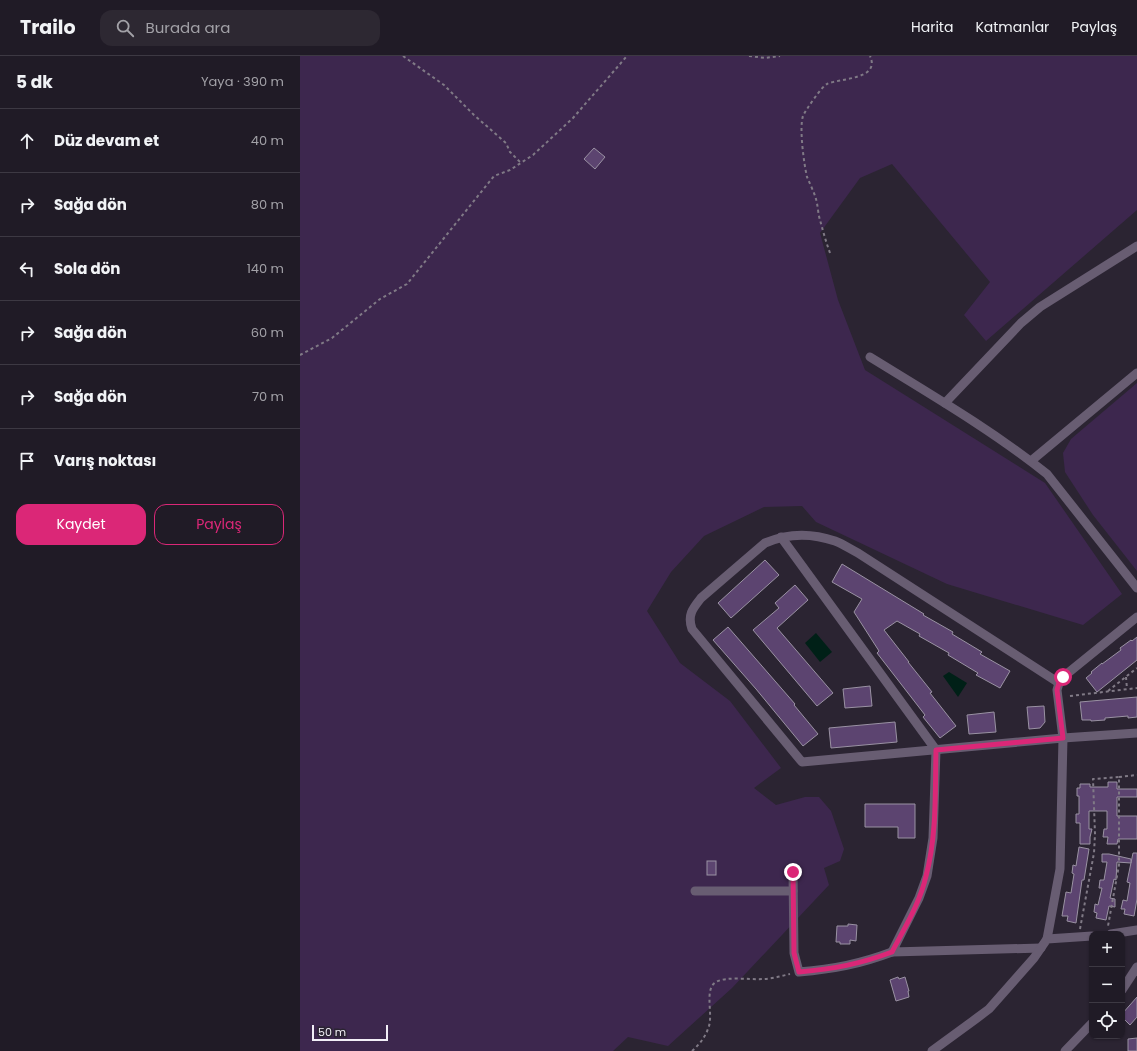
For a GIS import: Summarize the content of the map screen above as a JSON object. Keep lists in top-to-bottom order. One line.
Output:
{"scale_bar":"50 m","page":{"header":"Trailo","search":"Burada ara","nav":["Harita","Katmanlar","Paylaş"],"heading":["5 dk","Yaya · 390 m"],"list":[["Düz devam et","40 m"],["Sağa dön","80 m"],["Sola dön","140 m"],["Sağa dön","60 m"],["Sağa dön","70 m"],"Varış noktası"],"buttons":["Kaydet","Paylaş"],"map_buttons":["+","−"],"scale":"50 m"}}
